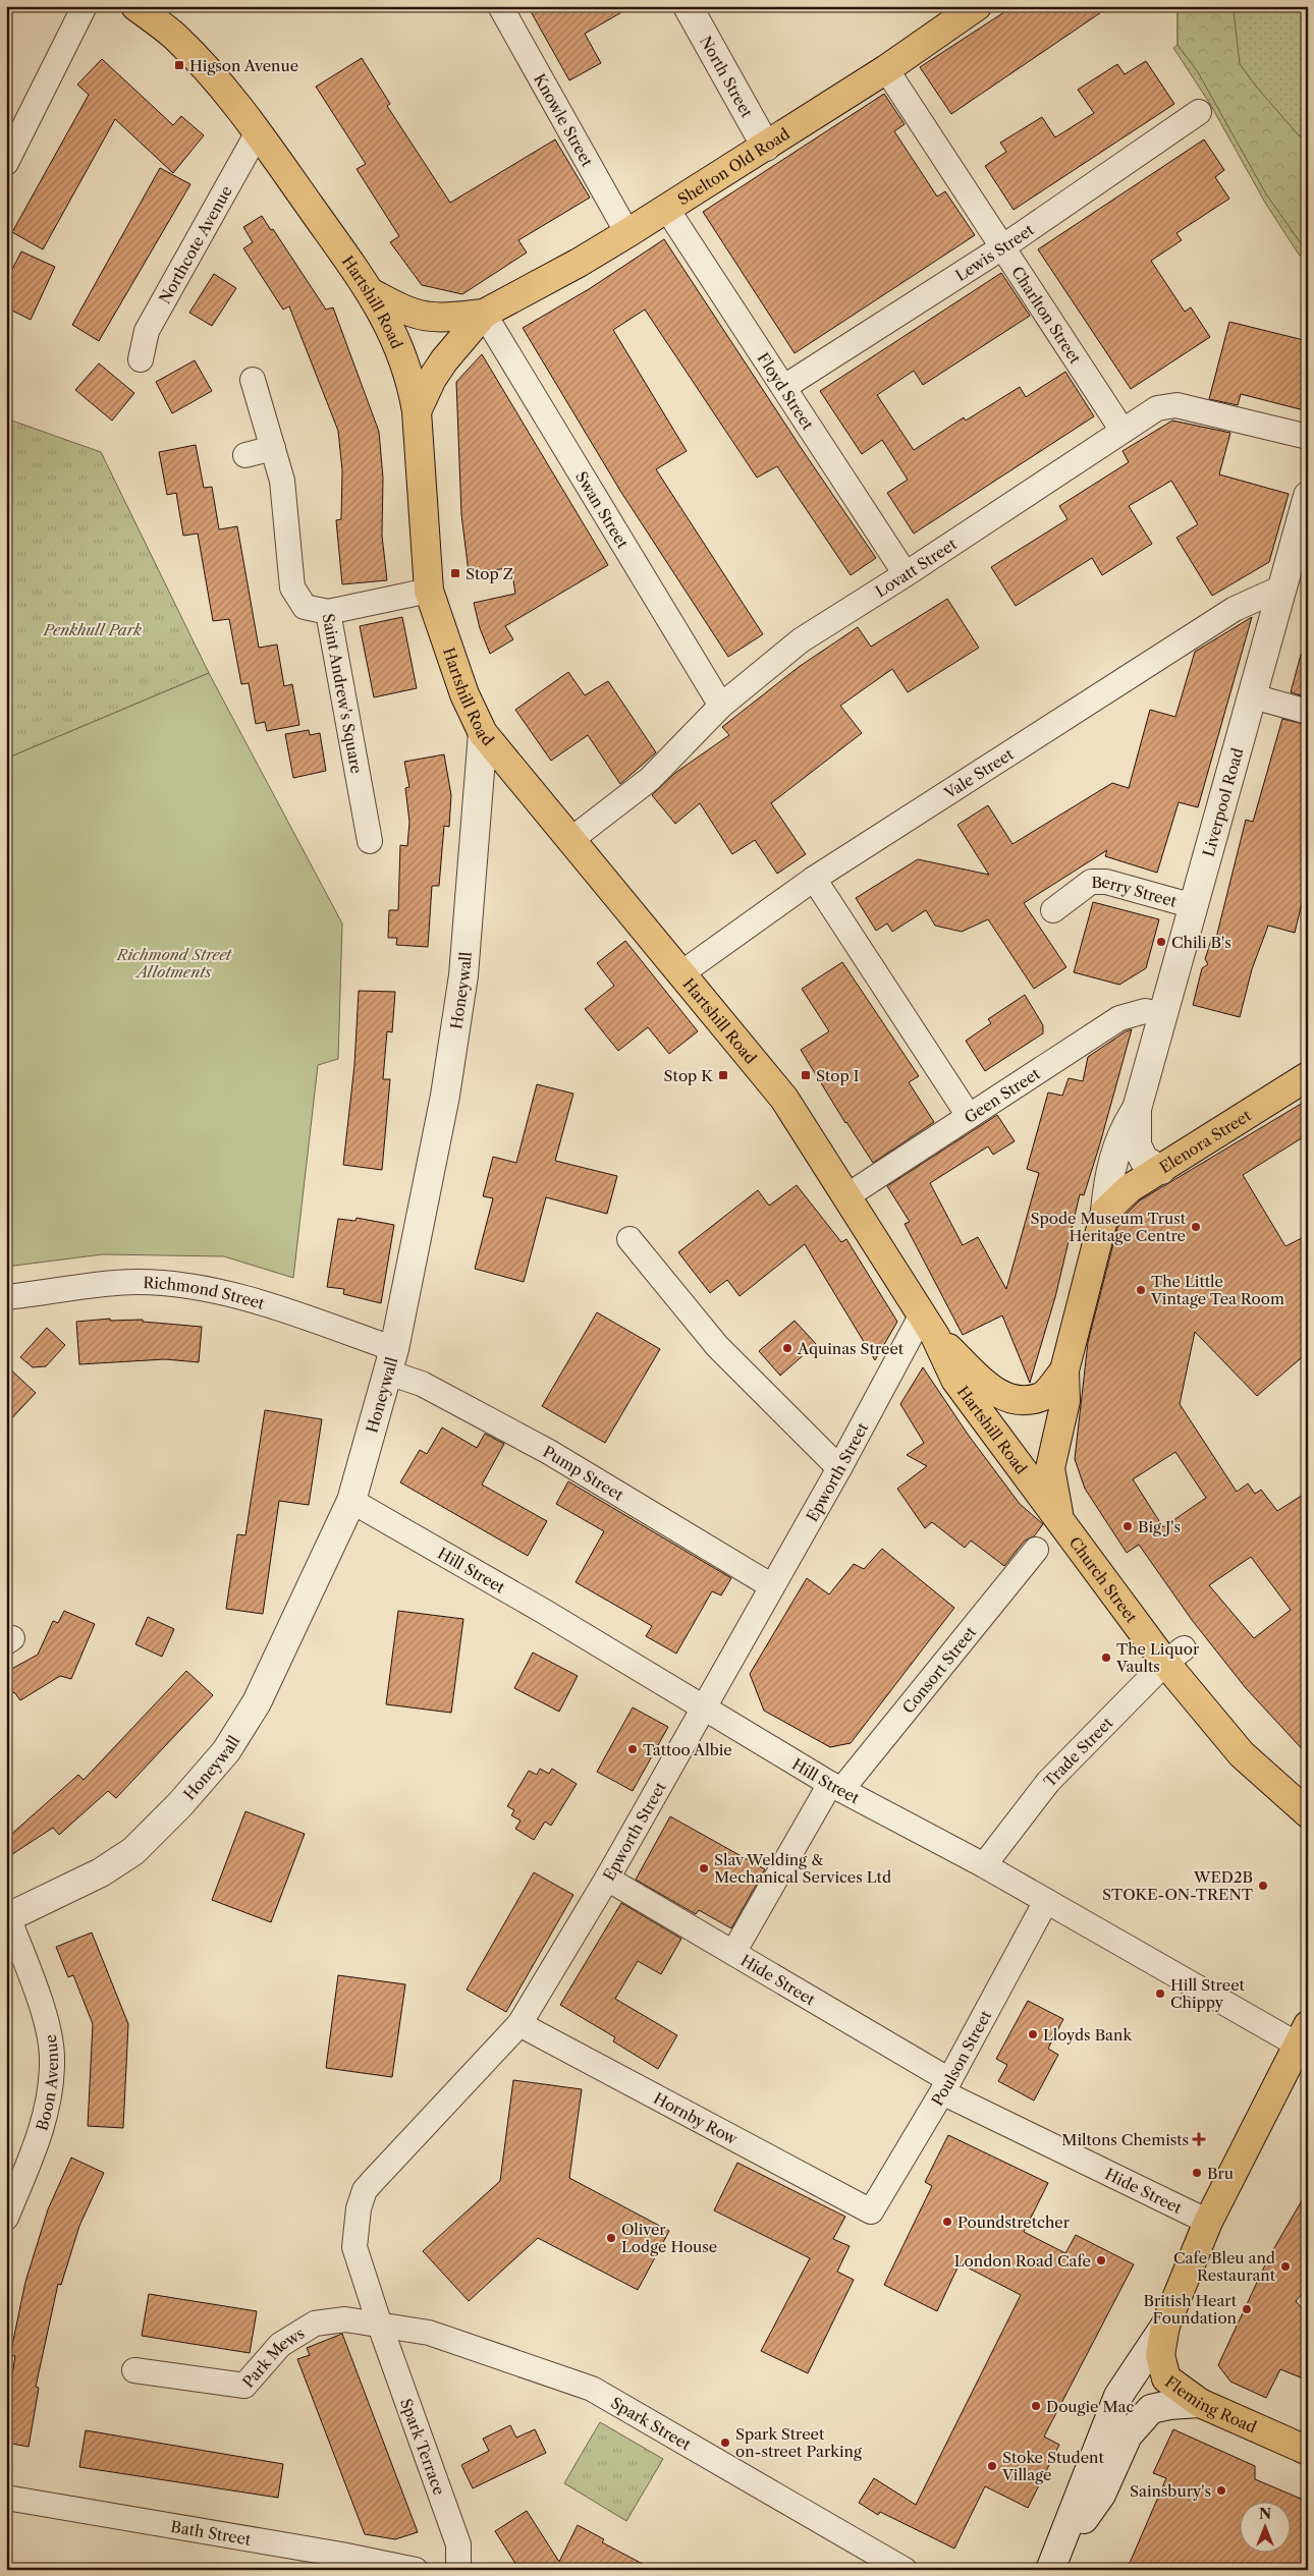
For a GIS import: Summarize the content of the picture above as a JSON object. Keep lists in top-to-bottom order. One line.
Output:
{"streets":{"main road":["Shelton Old Road","Hartshill Road","Liverpool Road","Elenora Street","Church Street","Fleming Road"],"street":["North Street","Knowle Street","Northcote Avenue","Lewis Street","Charlton Street","Floyd Street","Swan Street","Lovatt Street","Saint Andrew's Square","Vale Street","Berry Street","Honeywall","Geen Street","Richmond Street","Pump Street","Epworth Street","Hill Street","Consort Street","Trade Street","Hide Street","Poulson Street","Boon Avenue","Hornby Row","Park Mews","Spark Street","Spark Terrace","Bath Street"]},"crossings":[["North Street","Shelton Old Road"],["Knowle Street","Shelton Old Road"],["Shelton Old Road","Hartshill Road"],["Shelton Old Road","Charlton Street"],["Shelton Old Road","Floyd Street"],["Shelton Old Road","Swan Street"],["Northcote Avenue","Hartshill Road"],["Lewis Street","Charlton Street"],["Lewis Street","Floyd Street"],["Hartshill Road","Lovatt Street"],["Hartshill Road","Vale Street"],["Hartshill Road","Liverpool Road"],["Hartshill Road","Honeywall"],["Hartshill Road","Geen Street"],["Hartshill Road","Epworth Street"],["Hartshill Road","Church Street"],["Charlton Street","Lovatt Street"],["Floyd Street","Lovatt Street"],["Swan Street","Lovatt Street"],["Vale Street","Liverpool Road"],["Liverpool Road","Berry Street"],["Liverpool Road","Geen Street"],["Liverpool Road","Elenora Street"],["Liverpool Road","Church Street"],["Honeywall","Richmond Street"],["Honeywall","Pump Street"],["Honeywall","Hill Street"],["Honeywall","Boon Avenue"],["Richmond Street","Pump Street"],["Pump Street","Epworth Street"],["Epworth Street","Hill Street"],["Epworth Street","Hide Street"],["Epworth Street","Hornby Row"],["Epworth Street","Park Mews"],["Epworth Street","Spark Street"],["Epworth Street","Spark Terrace"],["Hill Street","Consort Street"],["Hill Street","Trade Street"],["Hill Street","Poulson Street"],["Church Street","Trade Street"],["Consort Street","Hide Street"],["Hide Street","Poulson Street"],["Poulson Street","Hornby Row"],["Park Mews","Spark Street"],["Park Mews","Spark Terrace"],["Spark Street","Spark Terrace"]],"parks":["Penkhull Park","Richmond Street Allotments"],"places":{"transit":["Higson Avenue","Stop Z","Stop K","Stop I"],"other":["Chili B's","Spode Museum Trust Heritage Centre","The Little Vintage Tea Room","Aquinas Street","Big J's","The Liquor Vaults","Tattoo Albie","Slav Welding & Mechanical Services Ltd","WED2B STOKE-ON-TRENT","Hill Street Chippy","Lloyds Bank","Bru","Poundstretcher","Oliver Lodge House","London Road Cafe","Cafe Bleu and Restaurant","British Heart Foundation","Dougie Mac","Spark Street on-street Parking","Stoke Student Village","Sainsbury's"],"health":["Miltons Chemists"]},"north":"top"}
